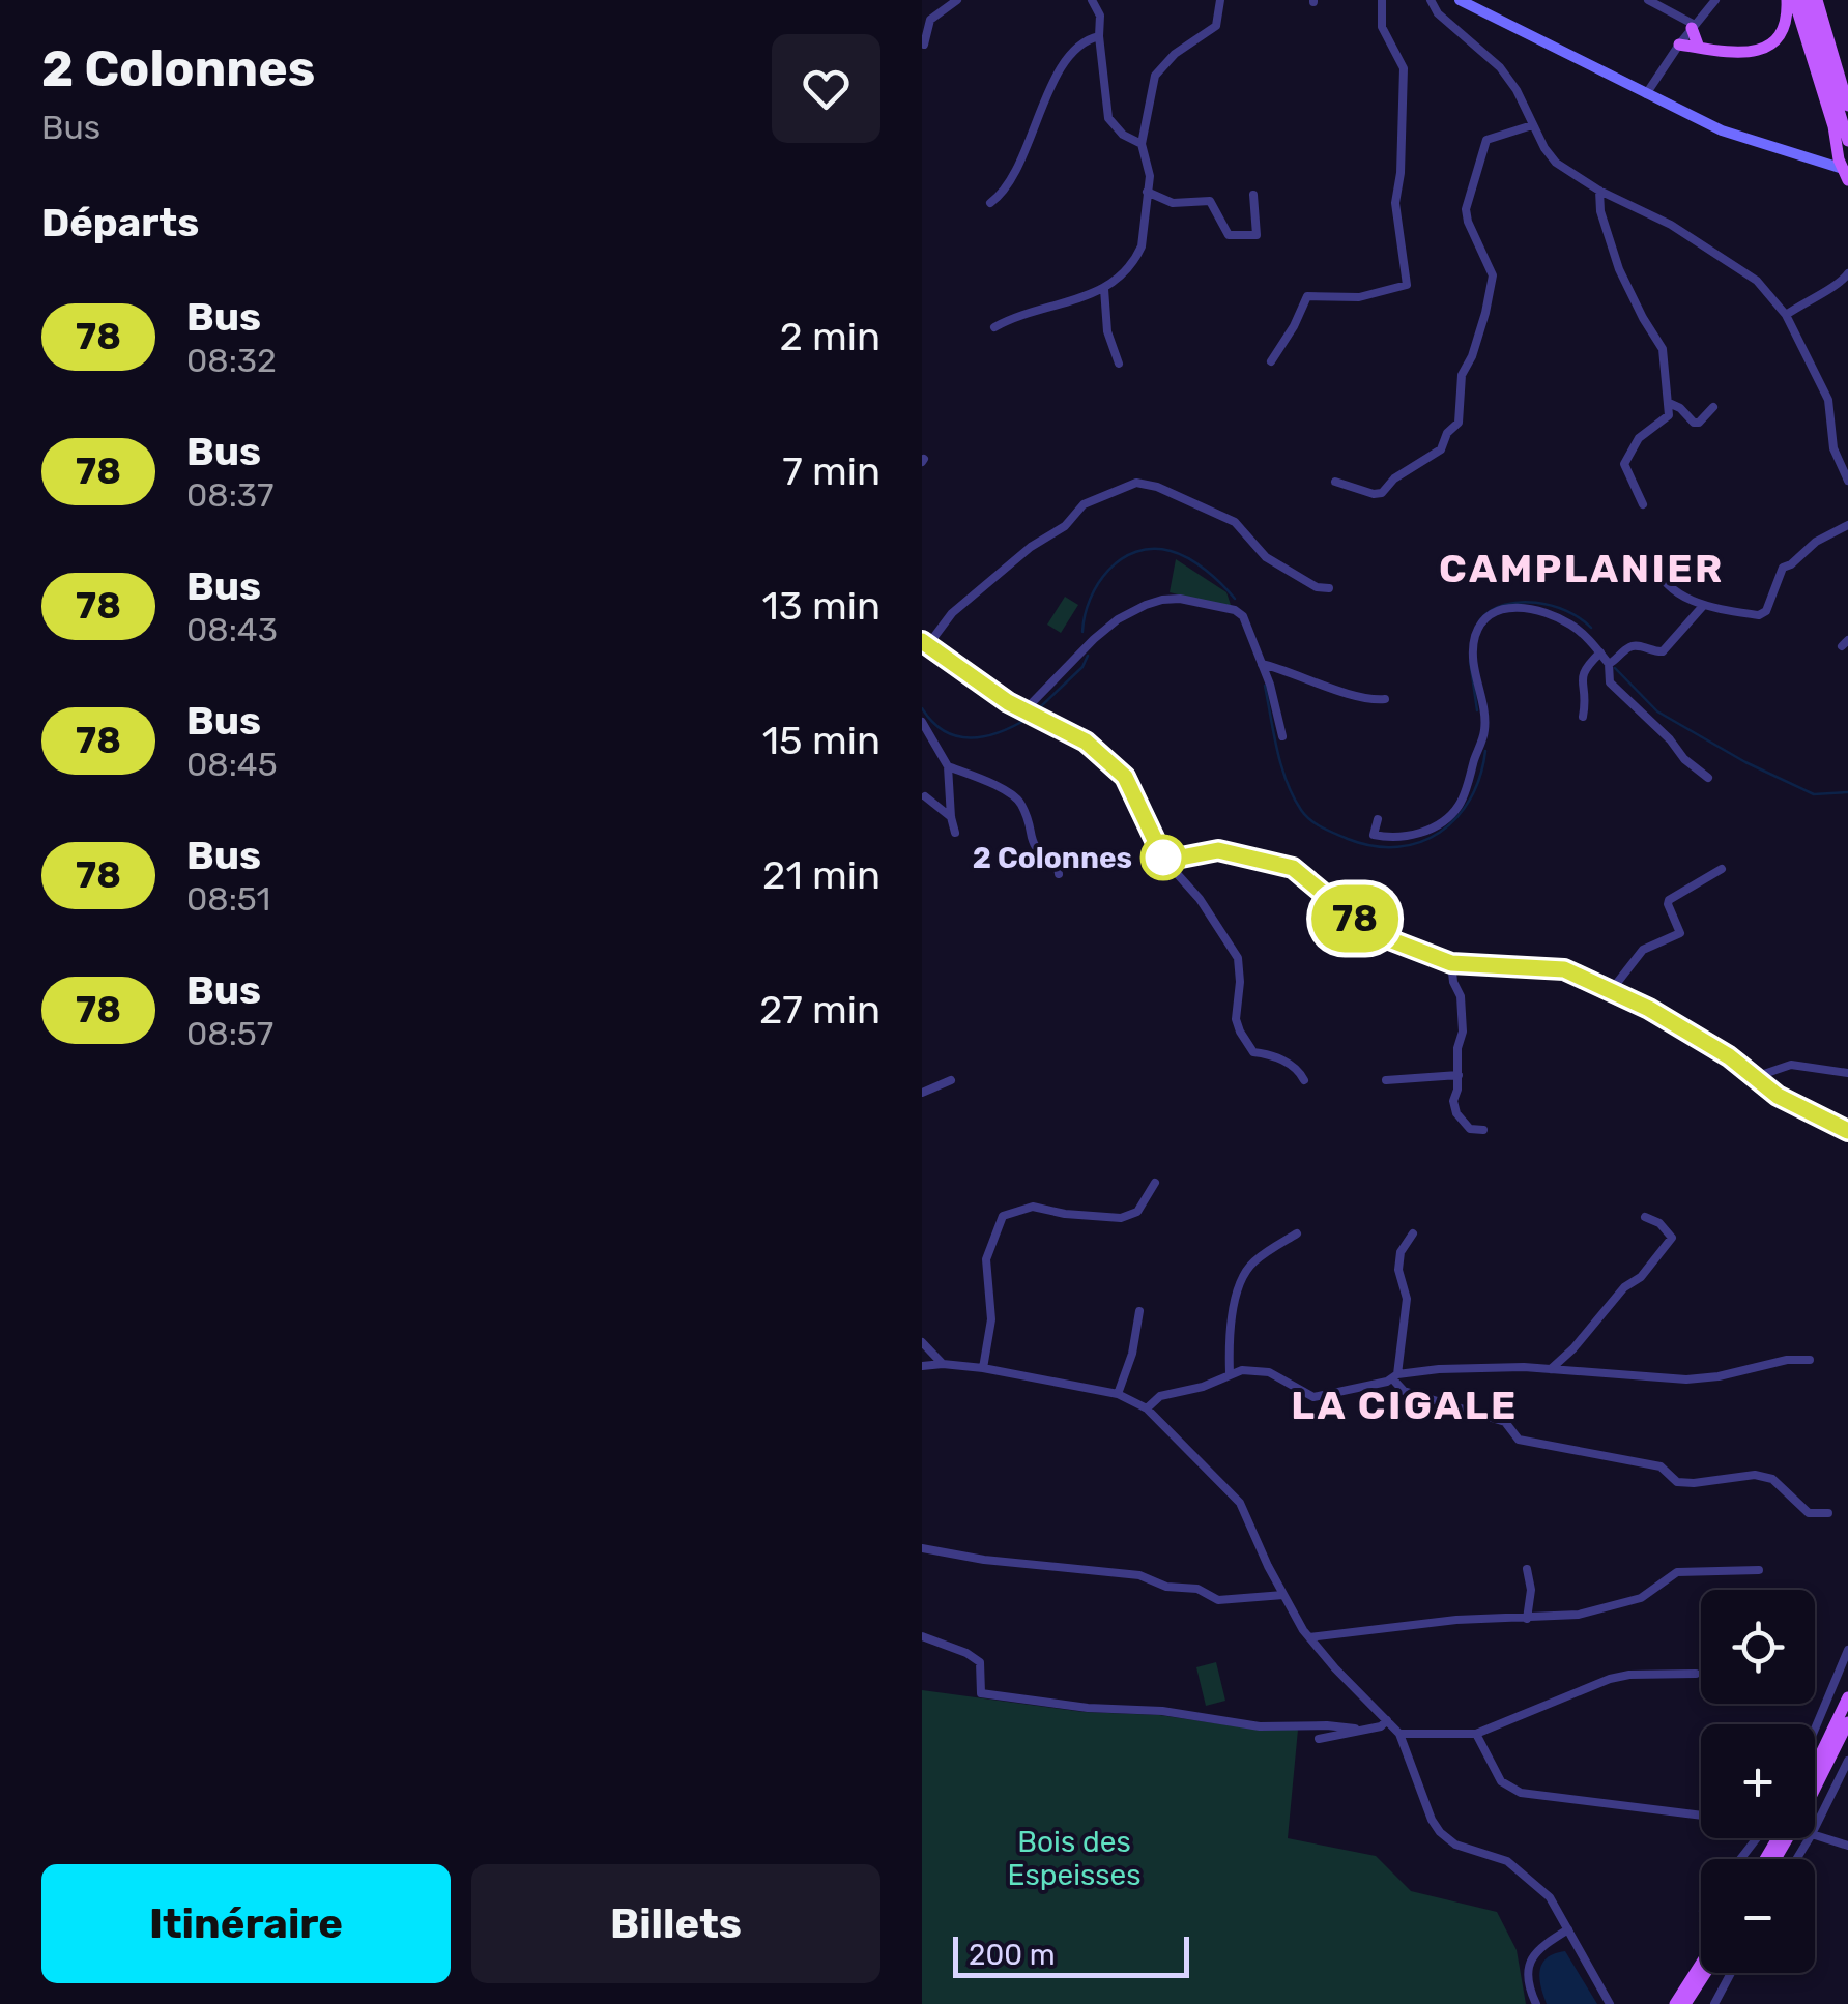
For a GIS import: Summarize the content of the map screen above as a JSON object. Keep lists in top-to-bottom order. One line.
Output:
{"districts":["CAMPLANIER","LA CIGALE"],"parks":["Bois des Espeisses"],"places":["2 Colonnes"],"lines":["bus line 78"],"scale_bar":"200 m","page":{"heading":[["2 Colonnes","Bus"],"Départs"],"on_map":"78","list":[{"mark":"78","name":"Bus","note":"08:32","value":"2 min"},{"mark":"78","name":"Bus","note":"08:37","value":"7 min"},{"mark":"78","name":"Bus","note":"08:43","value":"13 min"},{"mark":"78","name":"Bus","note":"08:45","value":"15 min"},{"mark":"78","name":"Bus","note":"08:51","value":"21 min"},{"mark":"78","name":"Bus","note":"08:57","value":"27 min"}],"map_buttons":["+","−"],"buttons":["Itinéraire","Billets"],"scale":"200 m"}}
